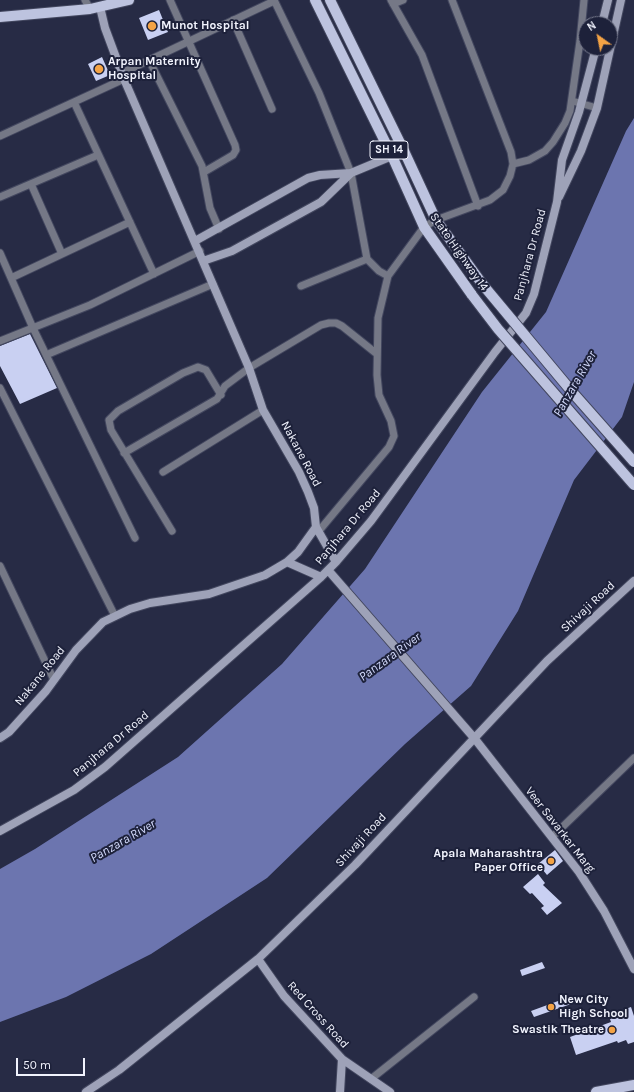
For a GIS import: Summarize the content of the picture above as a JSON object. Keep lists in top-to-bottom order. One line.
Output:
{"streets":{"main road":["SH 14","State Highway 14"],"street":["Panjhara Dr Road","Nakane Road","Shivaji Road","Veer Savarkar Marg","Red Cross Road"]},"crossings":[["Panjhara Dr Road","Veer Savarkar Marg"],["Shivaji Road","Veer Savarkar Marg"],["Shivaji Road","Red Cross Road"]],"water":["Panzara River"],"places":["Munot Hospital","Arpan Maternity Hospital","Apala Maharashtra Paper Office","New City High School","Swastik Theatre"],"scale_bar":"50 m","north":"top left"}
